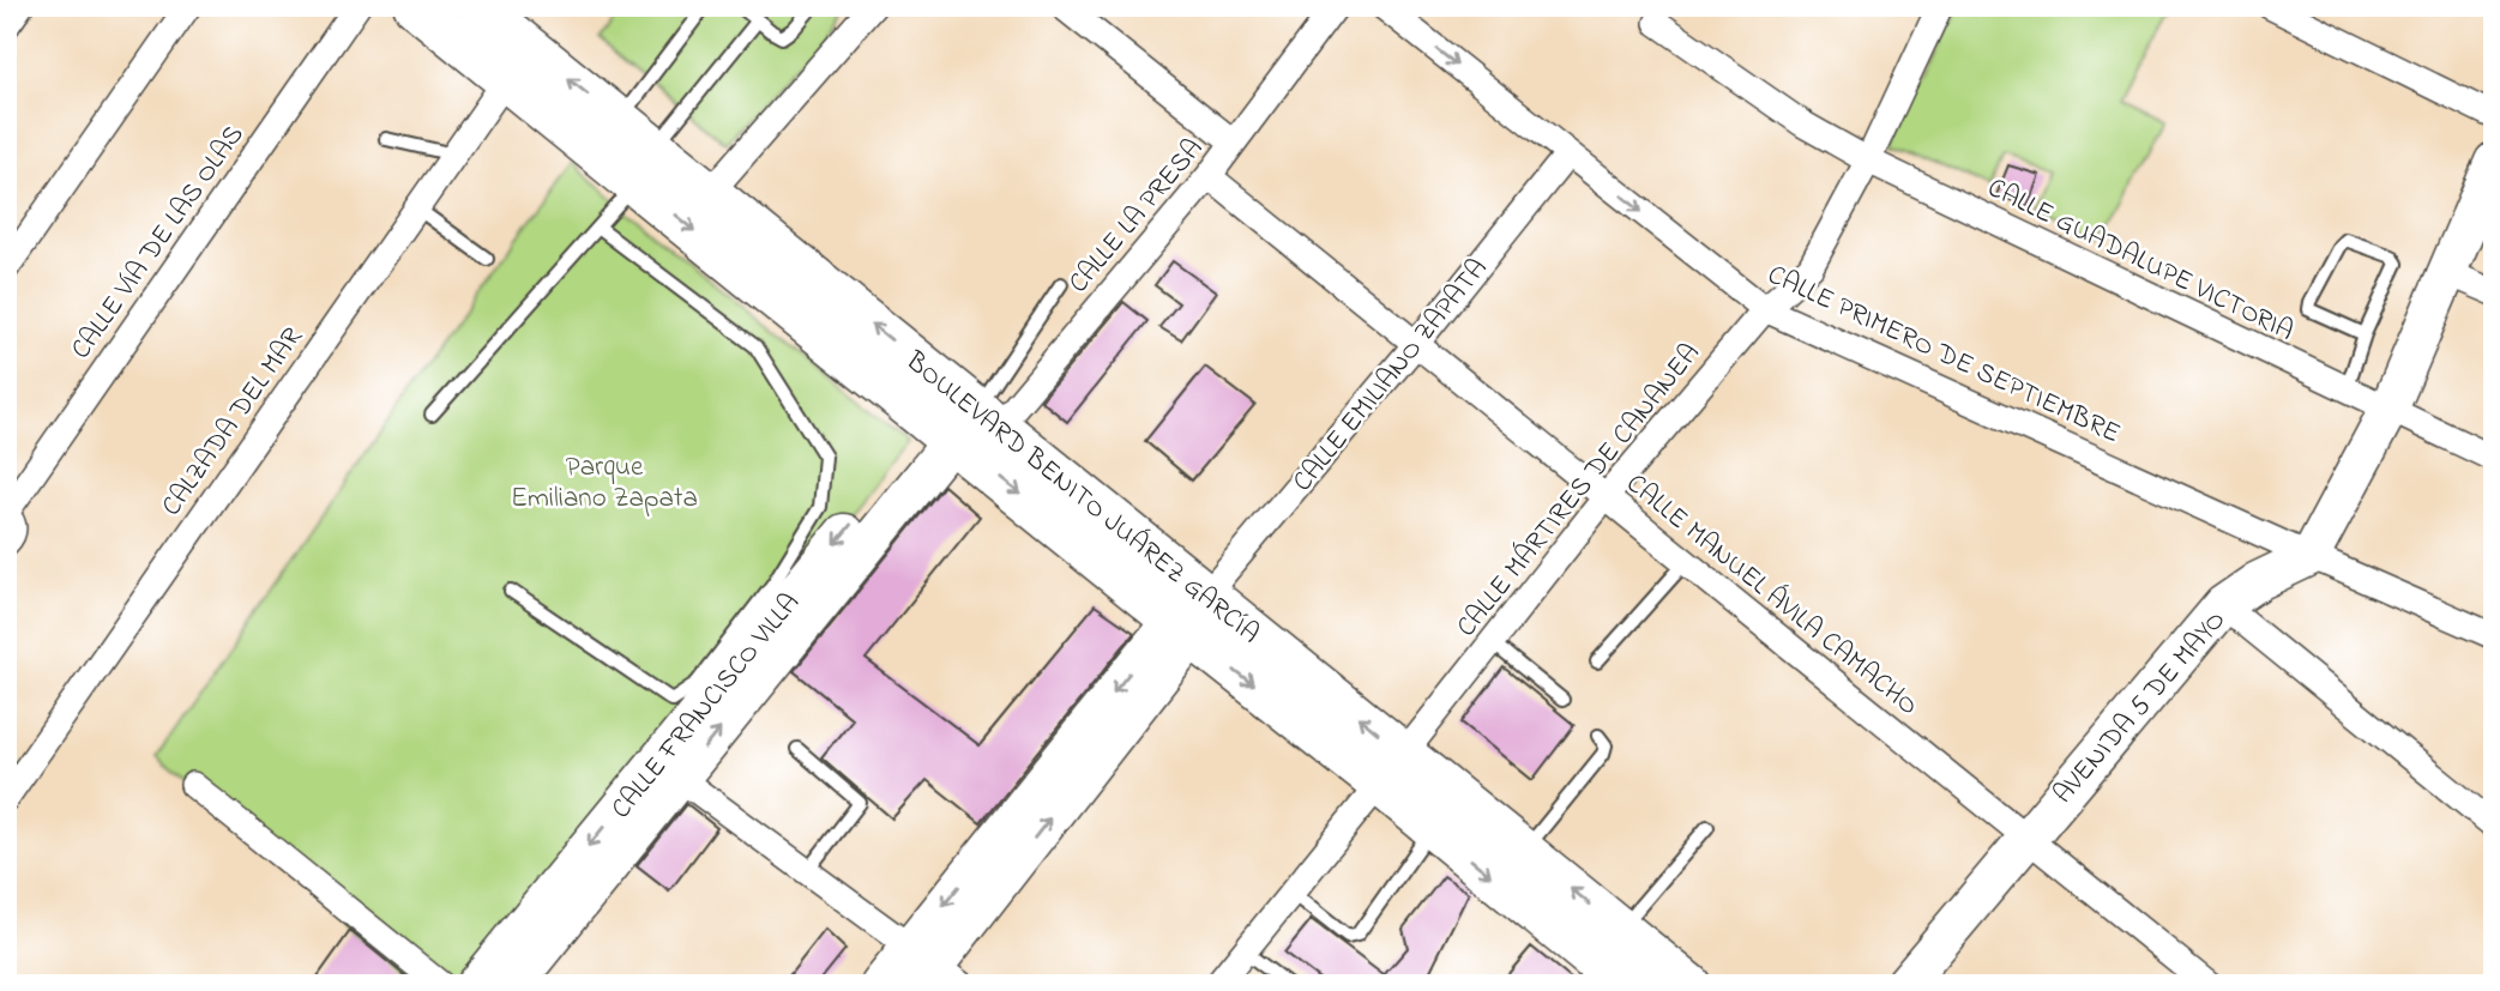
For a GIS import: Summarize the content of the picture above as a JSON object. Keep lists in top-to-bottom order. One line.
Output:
{"streets":{"main road":["BOULEVARD BENITO JUÁREZ GARCÍA"],"street":["CALLE LA PRESA","CALLE VÍA DE LAS OLAS","CALLE GUADALUPE VICTORIA","CALLE PRIMERO DE SEPTIEMBRE","CALLE EMILIANO ZAPATA","CALZADA DEL MAR","CALLE MÁRTIRES DE CANANEA","CALLE MANUEL ÁVILA CAMACHO","CALLE FRANCISCO VILLA","AVENIDA 5 DE MAYO"]},"crossings":[["CALLE LA PRESA","BOULEVARD BENITO JUÁREZ GARCÍA"],["CALLE LA PRESA","CALLE MANUEL ÁVILA CAMACHO"],["CALLE LA PRESA","CALLE FRANCISCO VILLA"],["CALLE GUADALUPE VICTORIA","CALLE MÁRTIRES DE CANANEA"],["CALLE PRIMERO DE SEPTIEMBRE","CALLE EMILIANO ZAPATA"],["CALLE PRIMERO DE SEPTIEMBRE","CALLE MÁRTIRES DE CANANEA"],["CALLE PRIMERO DE SEPTIEMBRE","AVENIDA 5 DE MAYO"],["CALLE EMILIANO ZAPATA","BOULEVARD BENITO JUÁREZ GARCÍA"],["CALLE EMILIANO ZAPATA","CALLE MANUEL ÁVILA CAMACHO"],["CALZADA DEL MAR","BOULEVARD BENITO JUÁREZ GARCÍA"],["CALLE MÁRTIRES DE CANANEA","BOULEVARD BENITO JUÁREZ GARCÍA"],["CALLE MÁRTIRES DE CANANEA","CALLE MANUEL ÁVILA CAMACHO"],["BOULEVARD BENITO JUÁREZ GARCÍA","CALLE FRANCISCO VILLA"],["CALLE MANUEL ÁVILA CAMACHO","AVENIDA 5 DE MAYO"]],"one_way":["CALLE PRIMERO DE SEPTIEMBRE"],"parks":["Parque Emiliano Zapata"]}
